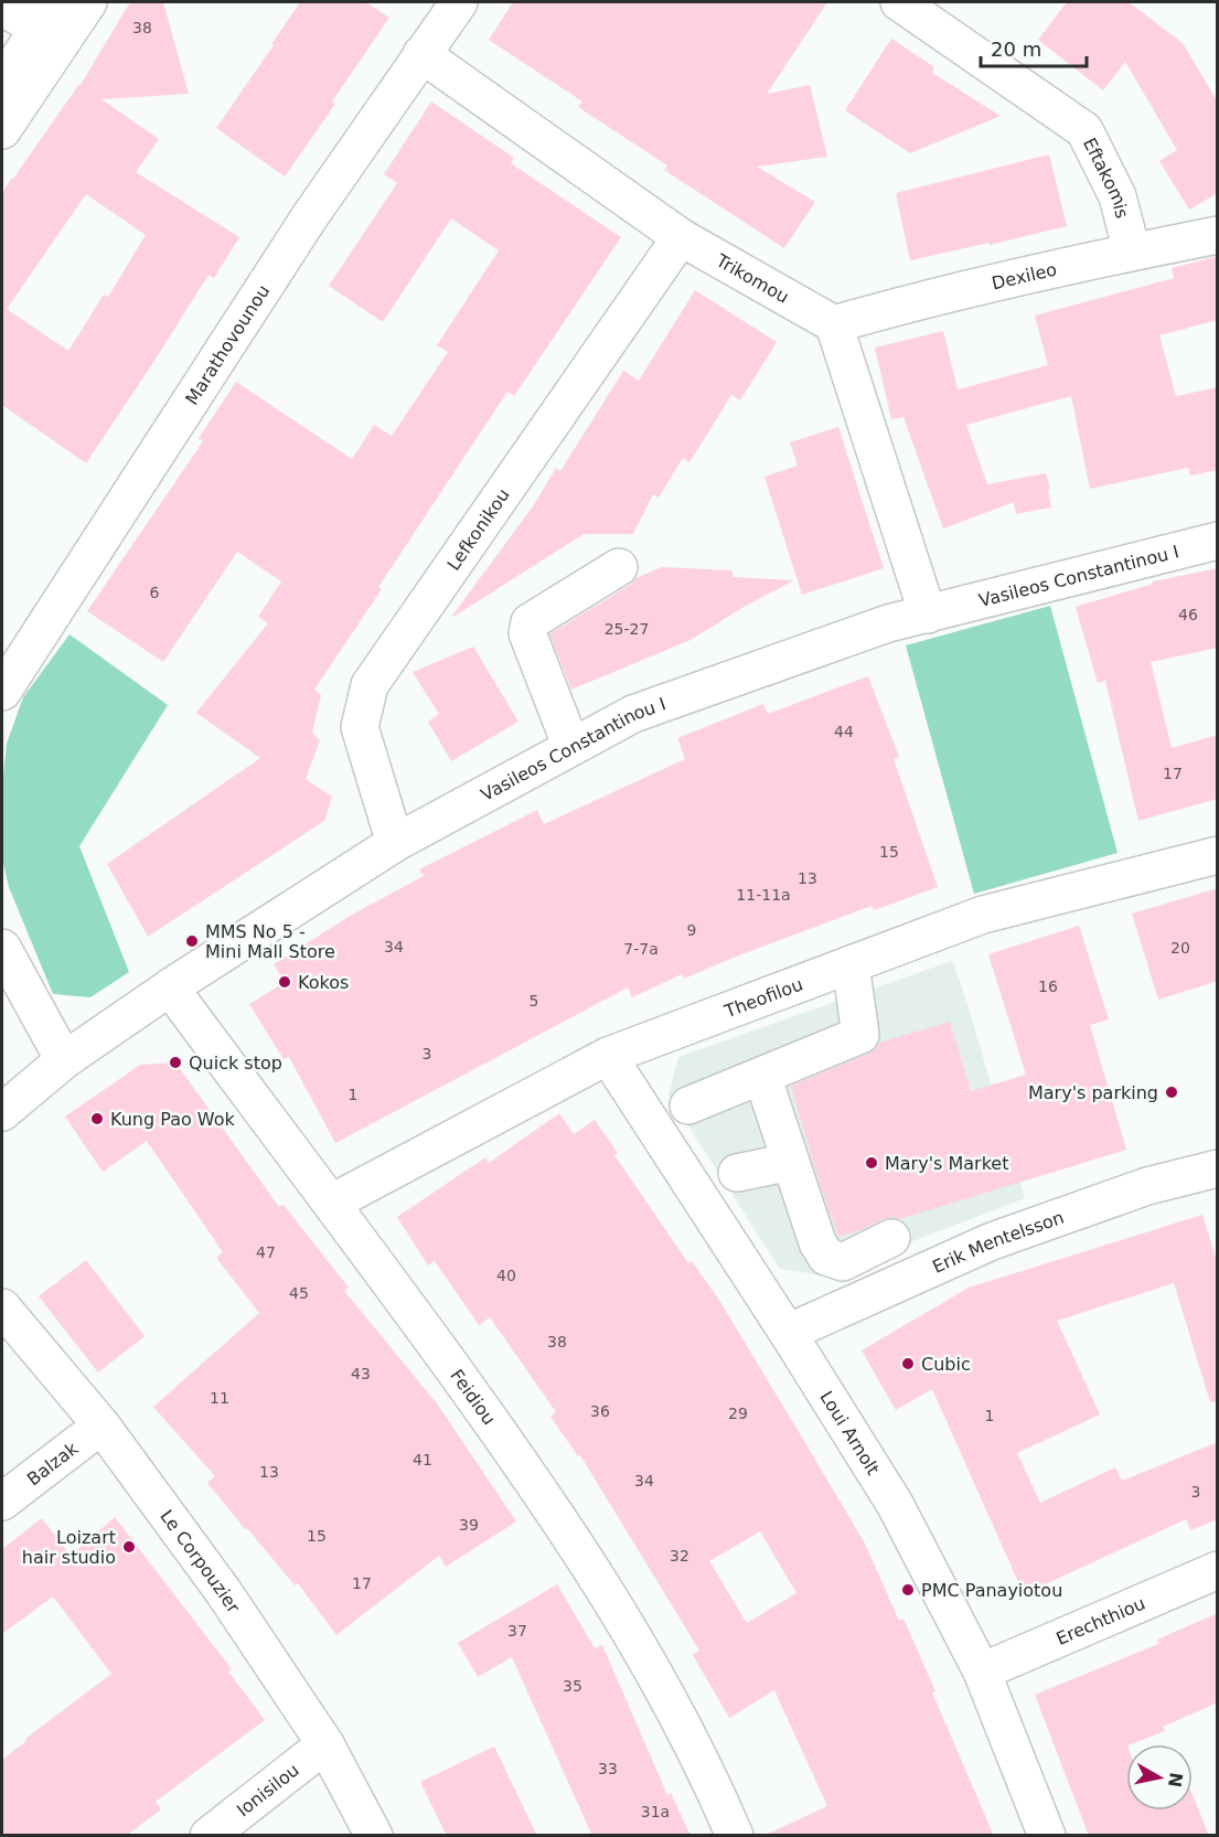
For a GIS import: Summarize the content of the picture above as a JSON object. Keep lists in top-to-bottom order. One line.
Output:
{"streets":{"street":["Eftakomis","Dexileo","Trikomou","Marathovounou","Lefkonikou","Vasileos Constantinou I","Theofilou","Erik Mentelsson","Feidiou","Loui Arnolt","Balzak","Le Corpouzier","Erechthiou","Ionisilou"]},"crossings":[["Eftakomis","Dexileo"],["Dexileo","Trikomou"],["Trikomou","Marathovounou"],["Trikomou","Lefkonikou"],["Lefkonikou","Vasileos Constantinou I"],["Vasileos Constantinou I","Feidiou"],["Theofilou","Feidiou"],["Theofilou","Loui Arnolt"],["Erik Mentelsson","Loui Arnolt"],["Loui Arnolt","Erechthiou"],["Balzak","Le Corpouzier"],["Le Corpouzier","Ionisilou"]],"places":["MMS No 5 - Mini Mall Store","Kokos","Quick stop","Mary's parking","Kung Pao Wok","Mary's Market","Cubic","Loizart hair studio","PMC Panayiotou"],"house_numbers":["38","6","46","25-27","44","17","15","13","11-11a","9","34","20","7-7a","16","5","3","1","47","40","45","38","43","11","36","29","1","41","13","34","3","39","15","32","17","37","35","33","31a"],"scale_bar":"20 m","north":"right"}
